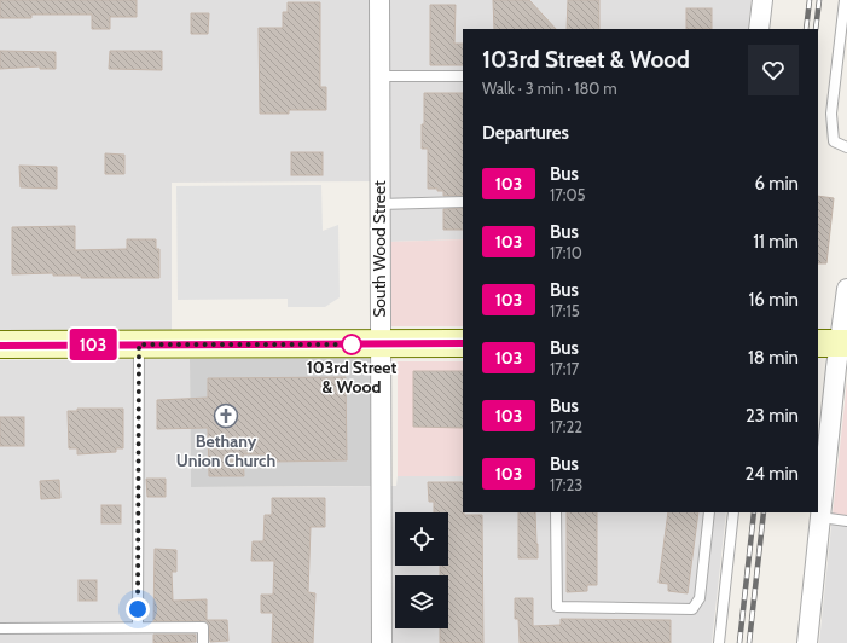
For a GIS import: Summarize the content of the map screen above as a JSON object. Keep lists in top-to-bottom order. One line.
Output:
{"streets":{"street":["South Wood Street"]},"places":{"other":["103rd Street & Wood"],"church":["Bethany Union Church"]},"lines":["bus line 103"],"page":{"on_map":"103","heading":[["103rd Street & Wood","Walk · 3 min · 180 m"],"Departures"],"list":[{"mark":"103","name":"Bus","note":"17:05","value":"6 min"},{"mark":"103","name":"Bus","note":"17:10","value":"11 min"},{"mark":"103","name":"Bus","note":"17:15","value":"16 min"},{"mark":"103","name":"Bus","note":"17:17","value":"18 min"},{"mark":"103","name":"Bus","note":"17:22","value":"23 min"},{"mark":"103","name":"Bus","note":"17:23","value":"24 min"}]}}
